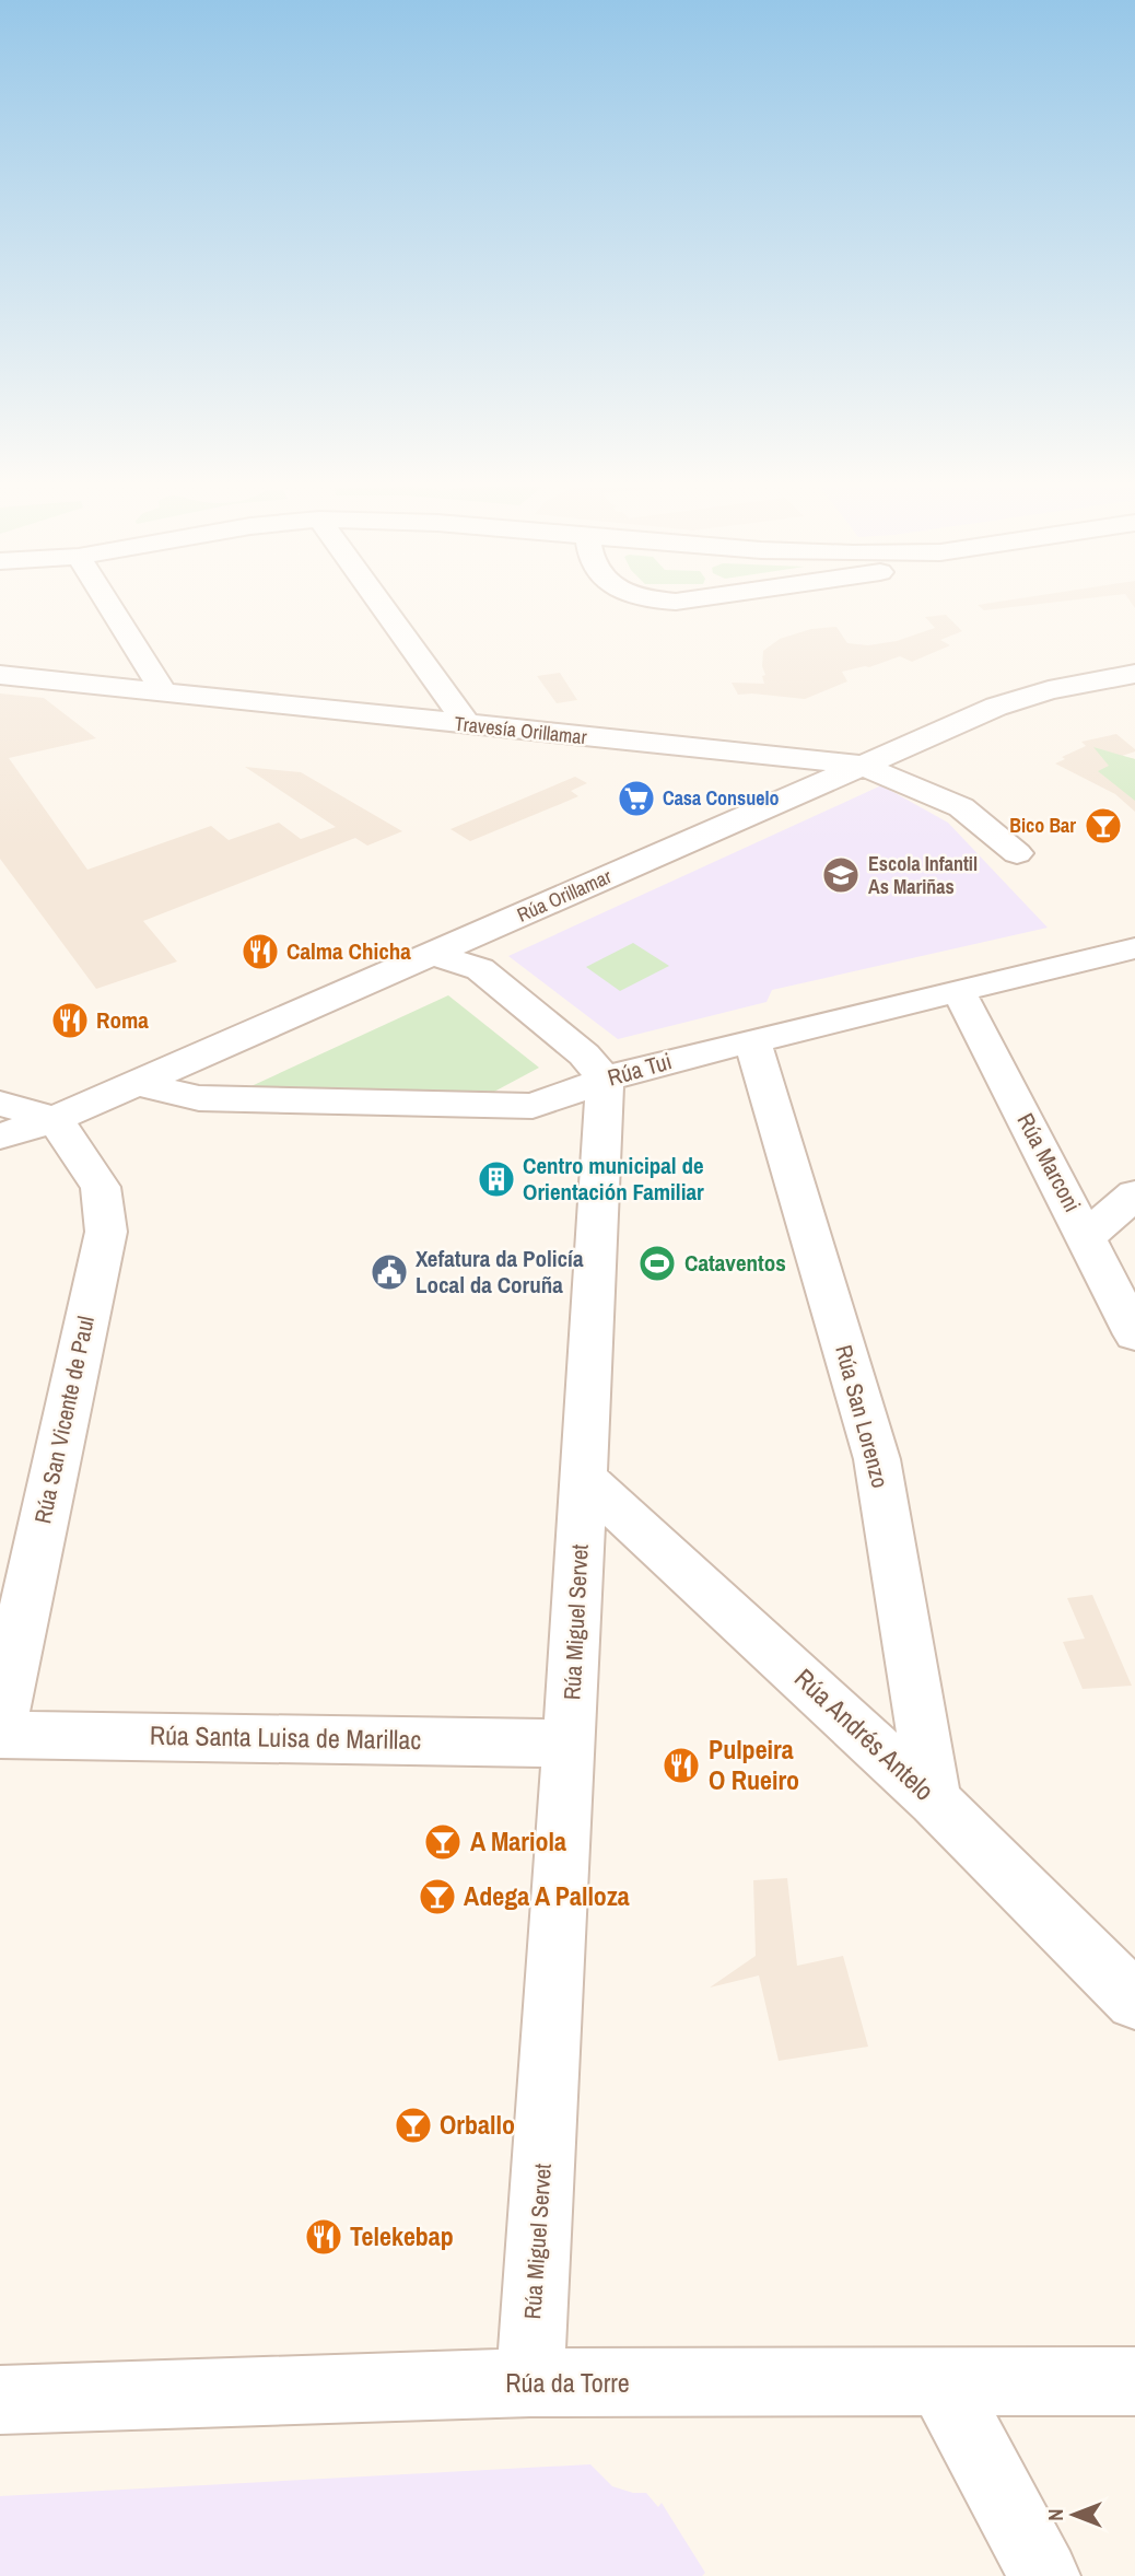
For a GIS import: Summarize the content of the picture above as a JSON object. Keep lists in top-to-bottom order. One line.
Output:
{"streets":{"street":["Travesía Orillamar","Rúa Orillamar","Rúa Tui","Rúa Marconi","Rúa San Lorenzo","Rúa San Vicente de Paul","Rúa Miguel Servet","Rúa Andrés Antelo","Rúa Santa Luisa de Marillac","Rúa da Torre"]},"crossings":[["Travesía Orillamar","Rúa Orillamar"],["Rúa Orillamar","Rúa Tui"],["Rúa Orillamar","Rúa San Vicente de Paul"],["Rúa Tui","Rúa Marconi"],["Rúa Tui","Rúa San Lorenzo"],["Rúa Tui","Rúa Miguel Servet"],["Rúa San Lorenzo","Rúa Andrés Antelo"],["Rúa San Vicente de Paul","Rúa Santa Luisa de Marillac"],["Rúa Miguel Servet","Rúa Andrés Antelo"],["Rúa Miguel Servet","Rúa Santa Luisa de Marillac"],["Rúa Miguel Servet","Rúa da Torre"]],"places":{"supermarket":["Casa Consuelo"],"bar":["Bico Bar","A Mariola","Adega A Palloza","Orballo"],"school or university":["Escola Infantil As Mariñas"],"restaurant":["Calma Chicha","Roma","Pulpeira O Rueiro","Telekebap"],"building":["Centro municipal de Orientación Familiar"],"sports":["Cataventos"],"public building":["Xefatura da Policía Local da Coruña"]},"north":"left"}
